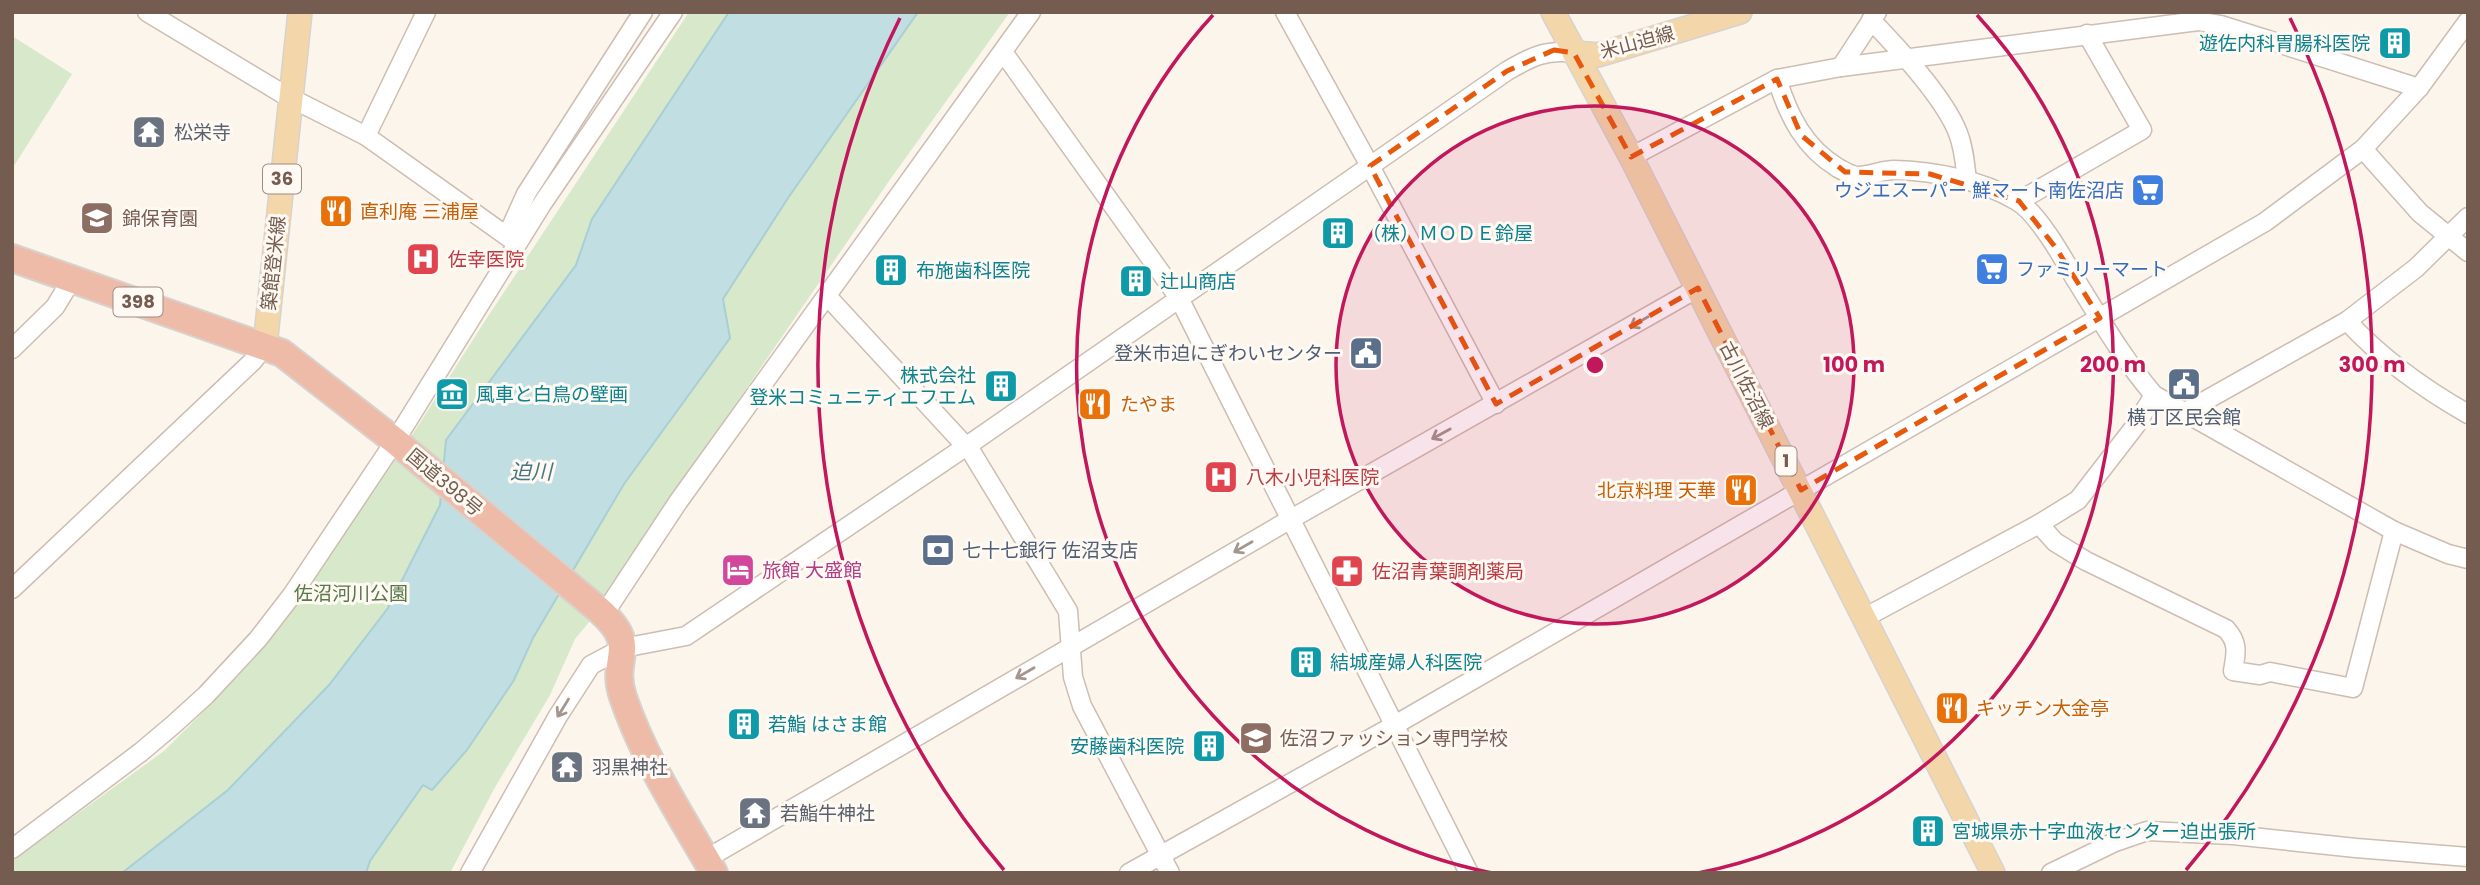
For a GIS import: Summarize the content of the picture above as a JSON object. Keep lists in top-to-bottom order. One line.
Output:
{"streets":{"highway":["398","国道398号"],"main road":["米山迫線","36","築館登米線","古川佐沼線","1"]},"crossings":[["米山迫線","古川佐沼線"],["築館登米線","国道398号"]],"water":["迫川"],"parks":["佐沼河川公園"],"places":{"building":["遊佐内科胃腸科医院","（株）ＭＯＤＥ鈴屋","布施歯科医院","辻山商店","株式会社 登米コミュニティエフエム","結城産婦人科医院","若鮨 はさま館","安藤歯科医院","宮城県赤十字血液センター迫出張所"],"temple":["松栄寺","羽黒神社","若鮨牛神社"],"supermarket":["ウジエスーパー 鮮マート南佐沼店","ファミリーマート"],"restaurant":["直利庵 三浦屋","たやま","北京料理 天華","キッチン大金亭"],"school or university":["錦保育園","佐沼ファッション専門学校"],"hospital":["佐幸医院","八木小児科医院"],"public building":["登米市迫にぎわいセンター","横丁区民会館"],"museum":["風車と白鳥の壁画"],"bank":["七十七銀行 佐沼支店"],"hotel":["旅館 大盛館"],"pharmacy":["佐沼青葉調剤薬局"]},"rings":["100 m","200 m","300 m"]}
